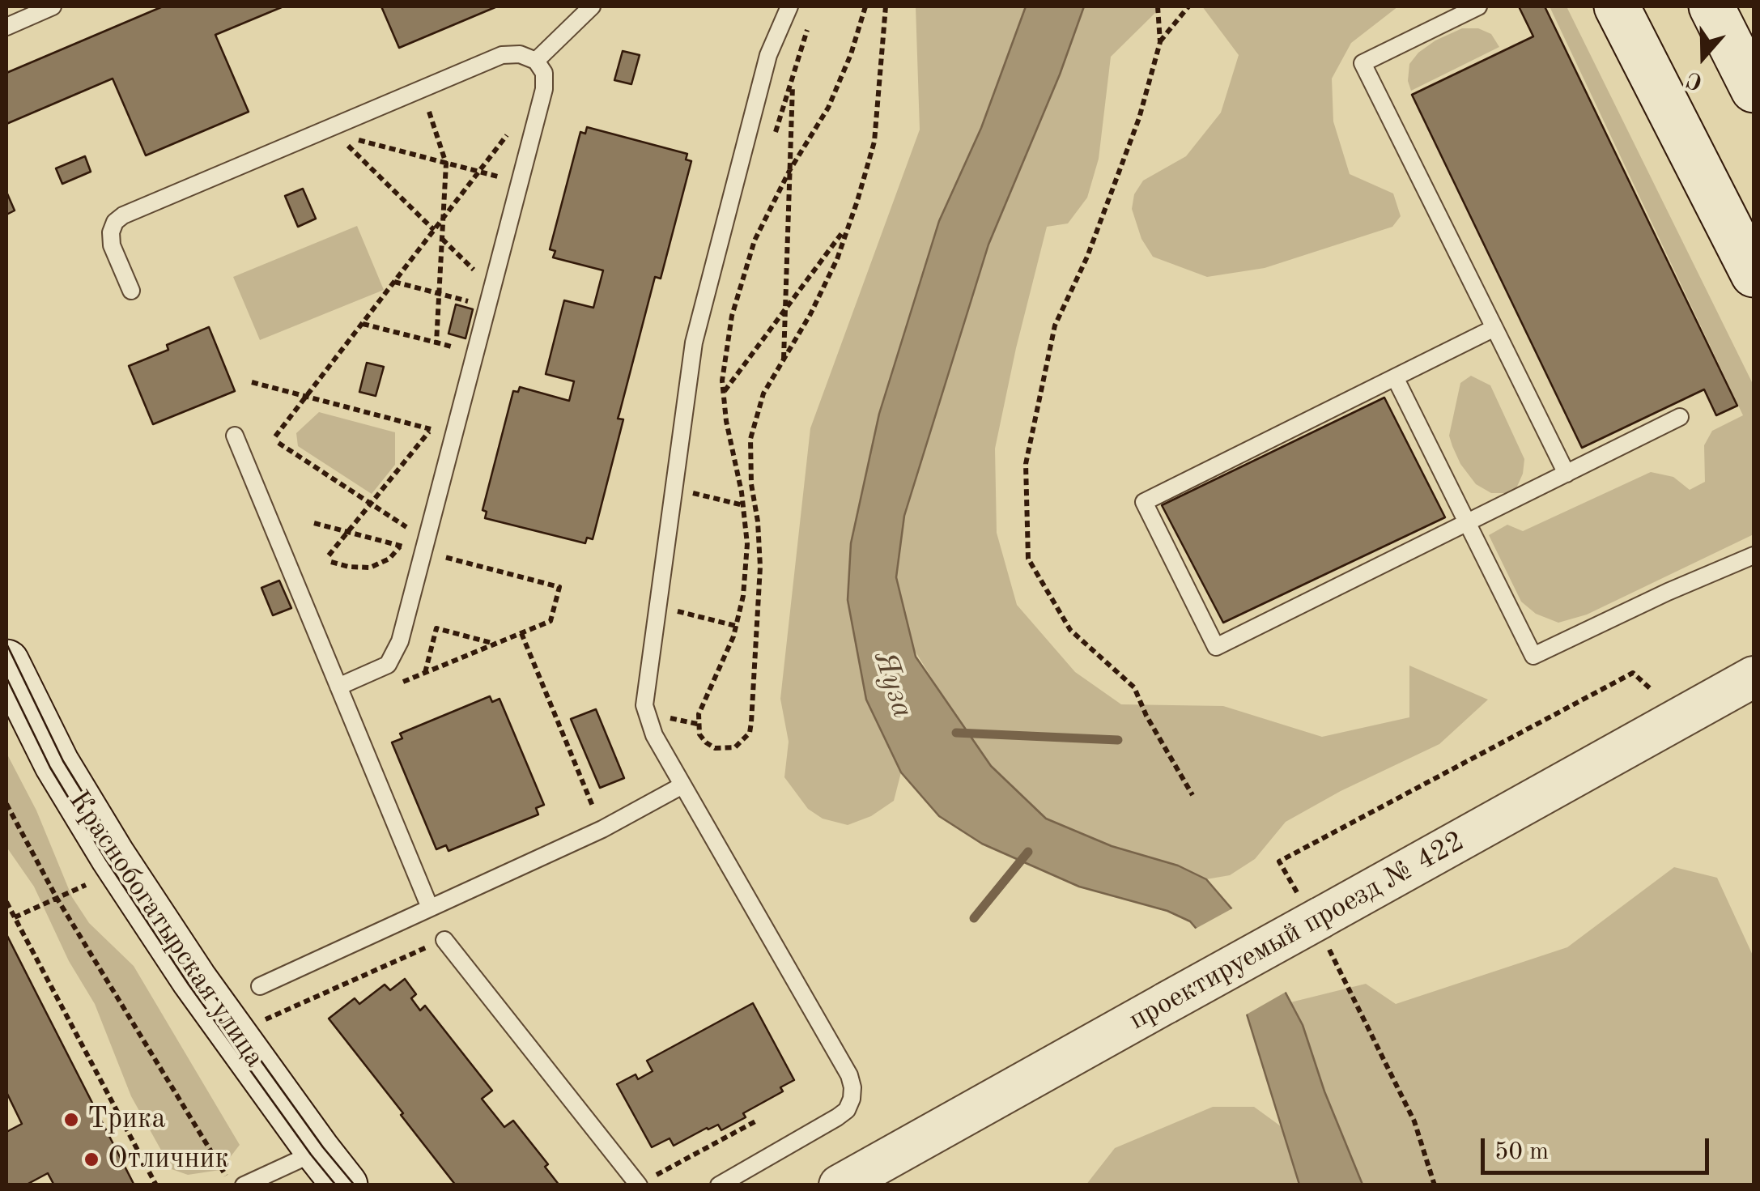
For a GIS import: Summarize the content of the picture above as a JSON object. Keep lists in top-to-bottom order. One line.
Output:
{"streets":{"main road":["Краснобогатырская улица"],"street":["проектируемый проезд № 422"]},"water":["Яуза"],"places":["Трика","Отличник"],"scale_bar":"50 m","north":"bottom"}
